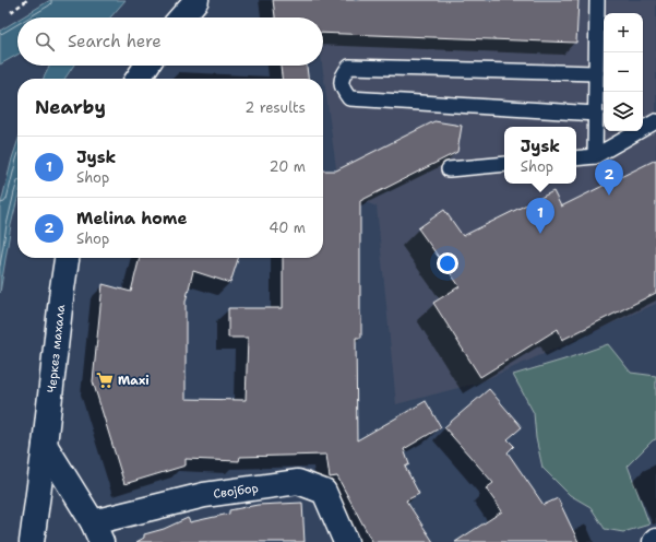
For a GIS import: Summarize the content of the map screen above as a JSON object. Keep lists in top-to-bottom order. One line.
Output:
{"streets":{"street":["Черкез махала","Својбор"]},"crossings":[["Черкез махала","Својбор"]],"places":{"supermarket":["Maxi"]},"page":{"map_buttons":["+","−"],"search":"Search here","heading":["Nearby","2 results"],"popup":["Jysk","Shop"],"list":[{"mark":"1","name":"Jysk","note":"Shop","value":"20 m"},{"mark":"2","name":"Melina home","note":"Shop","value":"40 m"}],"pins":["2","1"]}}
